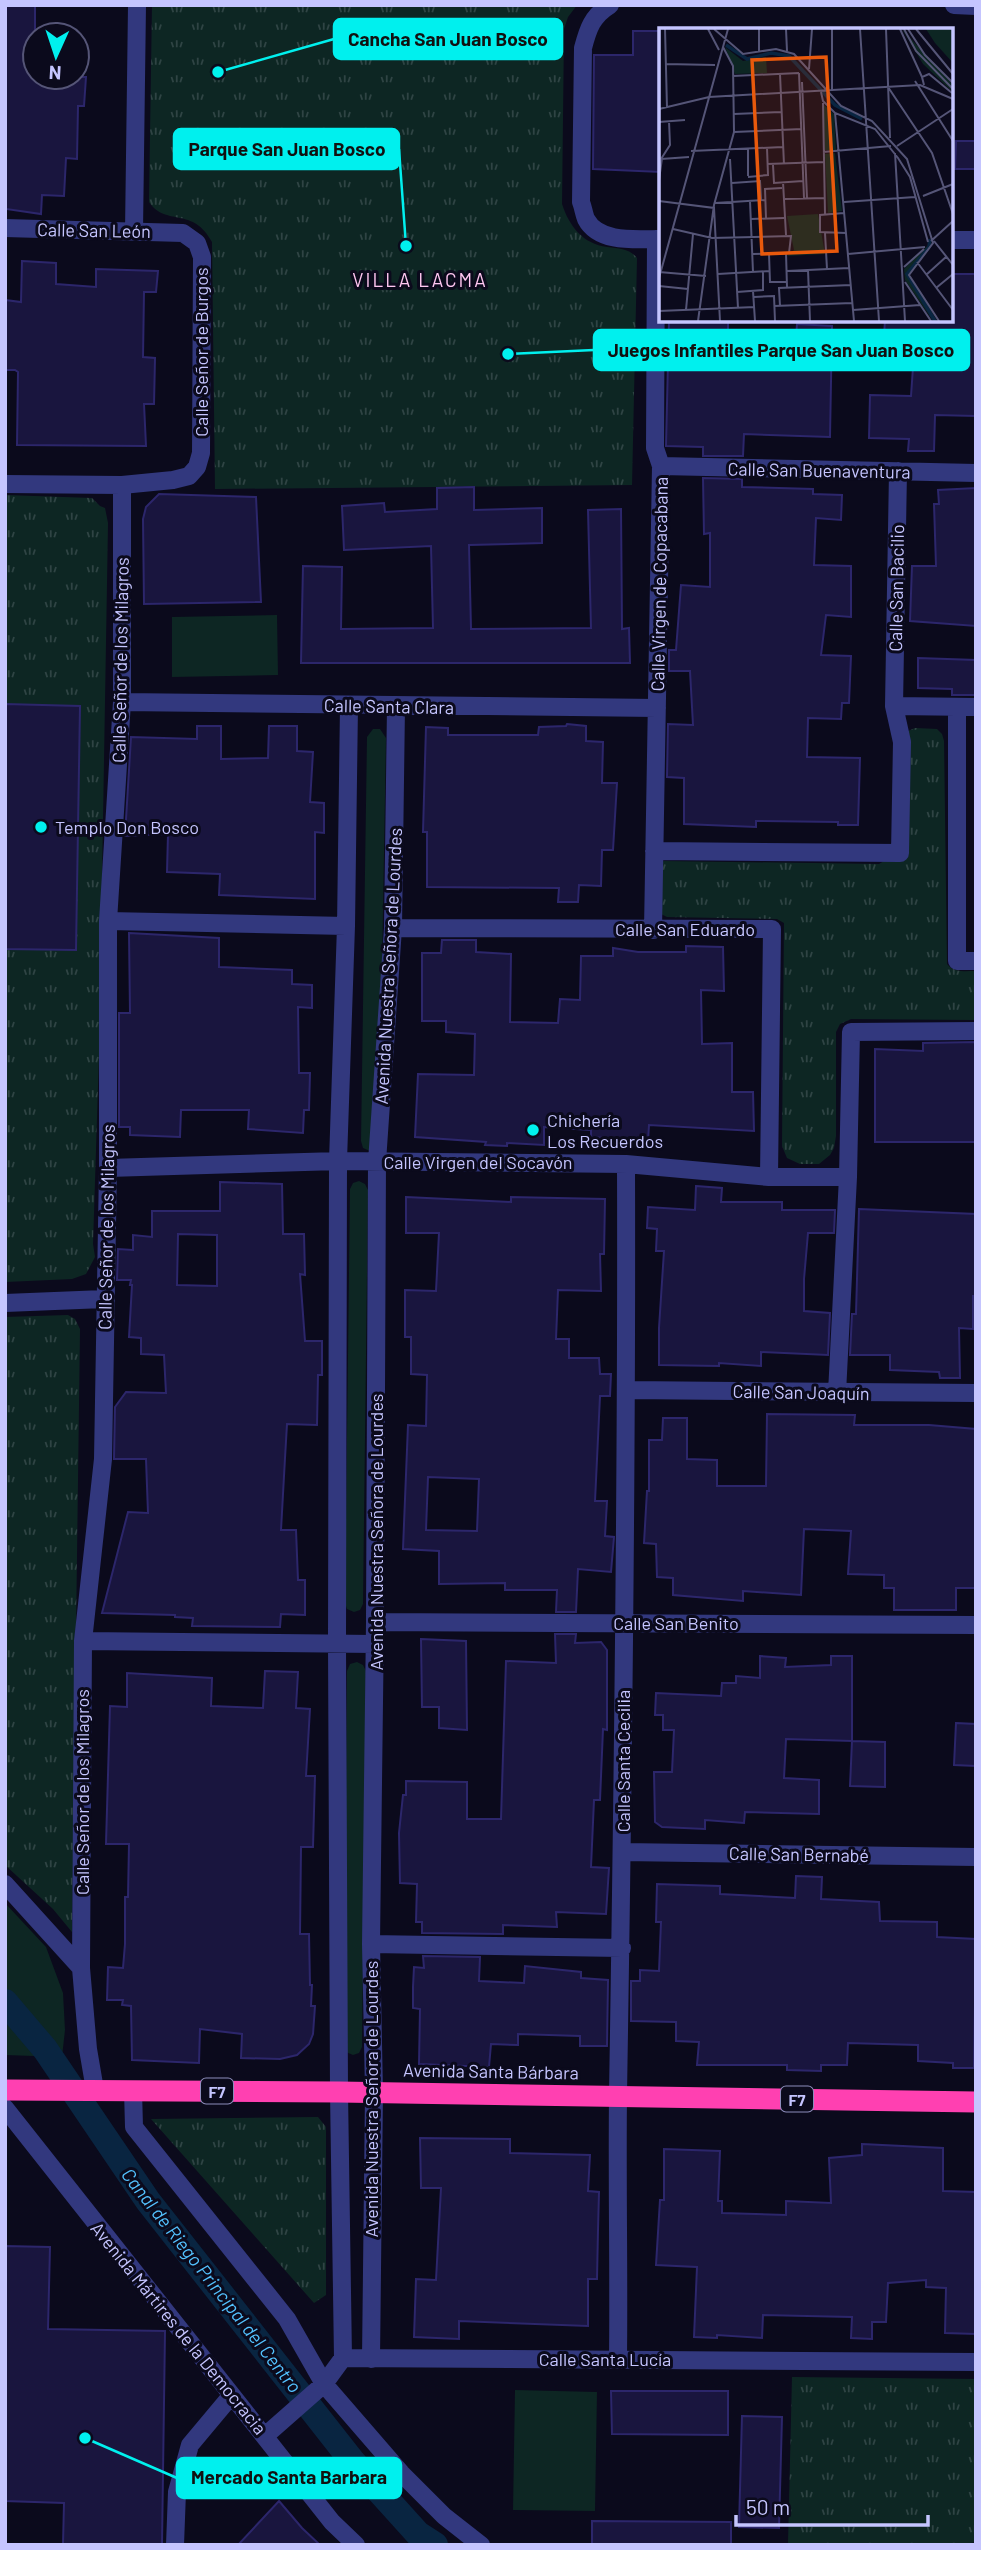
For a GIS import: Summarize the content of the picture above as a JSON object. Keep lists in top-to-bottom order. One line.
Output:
{"streets":{"highway":["Avenida Santa Bárbara","F7"],"street":["Calle San León","Calle Señor de Burgos","Calle San Buenaventura","Calle Virgen de Copacabana","Calle San Bacilio","Calle Señor de los Milagros","Calle Santa Clara","Calle San Eduardo","Avenida Nuestra Señora de Lourdes","Calle Virgen del Socavón","Calle San Joaquín","Calle San Benito","Calle Santa Cecilia","Calle San Bernabé","Avenida Mártires de la Democracia","Calle Santa Lucía"]},"crossings":[["Calle San León","Calle Señor de Burgos"],["Calle Señor de Burgos","Calle Señor de los Milagros"],["Calle San Buenaventura","Calle Virgen de Copacabana"],["Calle San Buenaventura","Calle San Bacilio"],["Calle Virgen de Copacabana","Calle San Bacilio"],["Calle Virgen de Copacabana","Calle Santa Clara"],["Calle Virgen de Copacabana","Calle San Eduardo"],["Calle Señor de los Milagros","Calle Santa Clara"],["Calle Señor de los Milagros","Calle Virgen del Socavón"],["Calle Señor de los Milagros","Avenida Santa Bárbara"],["Calle Santa Clara","Avenida Nuestra Señora de Lourdes"],["Calle San Eduardo","Avenida Nuestra Señora de Lourdes"],["Calle San Eduardo","Calle Virgen del Socavón"],["Avenida Nuestra Señora de Lourdes","Calle Virgen del Socavón"],["Avenida Nuestra Señora de Lourdes","Calle San Benito"],["Avenida Nuestra Señora de Lourdes","Avenida Santa Bárbara"],["Avenida Nuestra Señora de Lourdes","Calle Santa Lucía"],["Calle Virgen del Socavón","Calle Santa Cecilia"],["Calle San Joaquín","Calle Santa Cecilia"],["Calle San Benito","Calle Santa Cecilia"],["Calle Santa Cecilia","Calle San Bernabé"],["Calle Santa Cecilia","Avenida Santa Bárbara"],["Calle Santa Cecilia","Calle Santa Lucía"]],"districts":["VILLA LACMA"],"water":["Canal de Riego Principal del Centro"],"places":["Cancha San Juan Bosco","Parque San Juan Bosco","Juegos Infantiles Parque San Juan Bosco","Templo Don Bosco","Chichería Los Recuerdos","Mercado Santa Barbara"],"scale_bar":"50 m","north":"bottom"}
